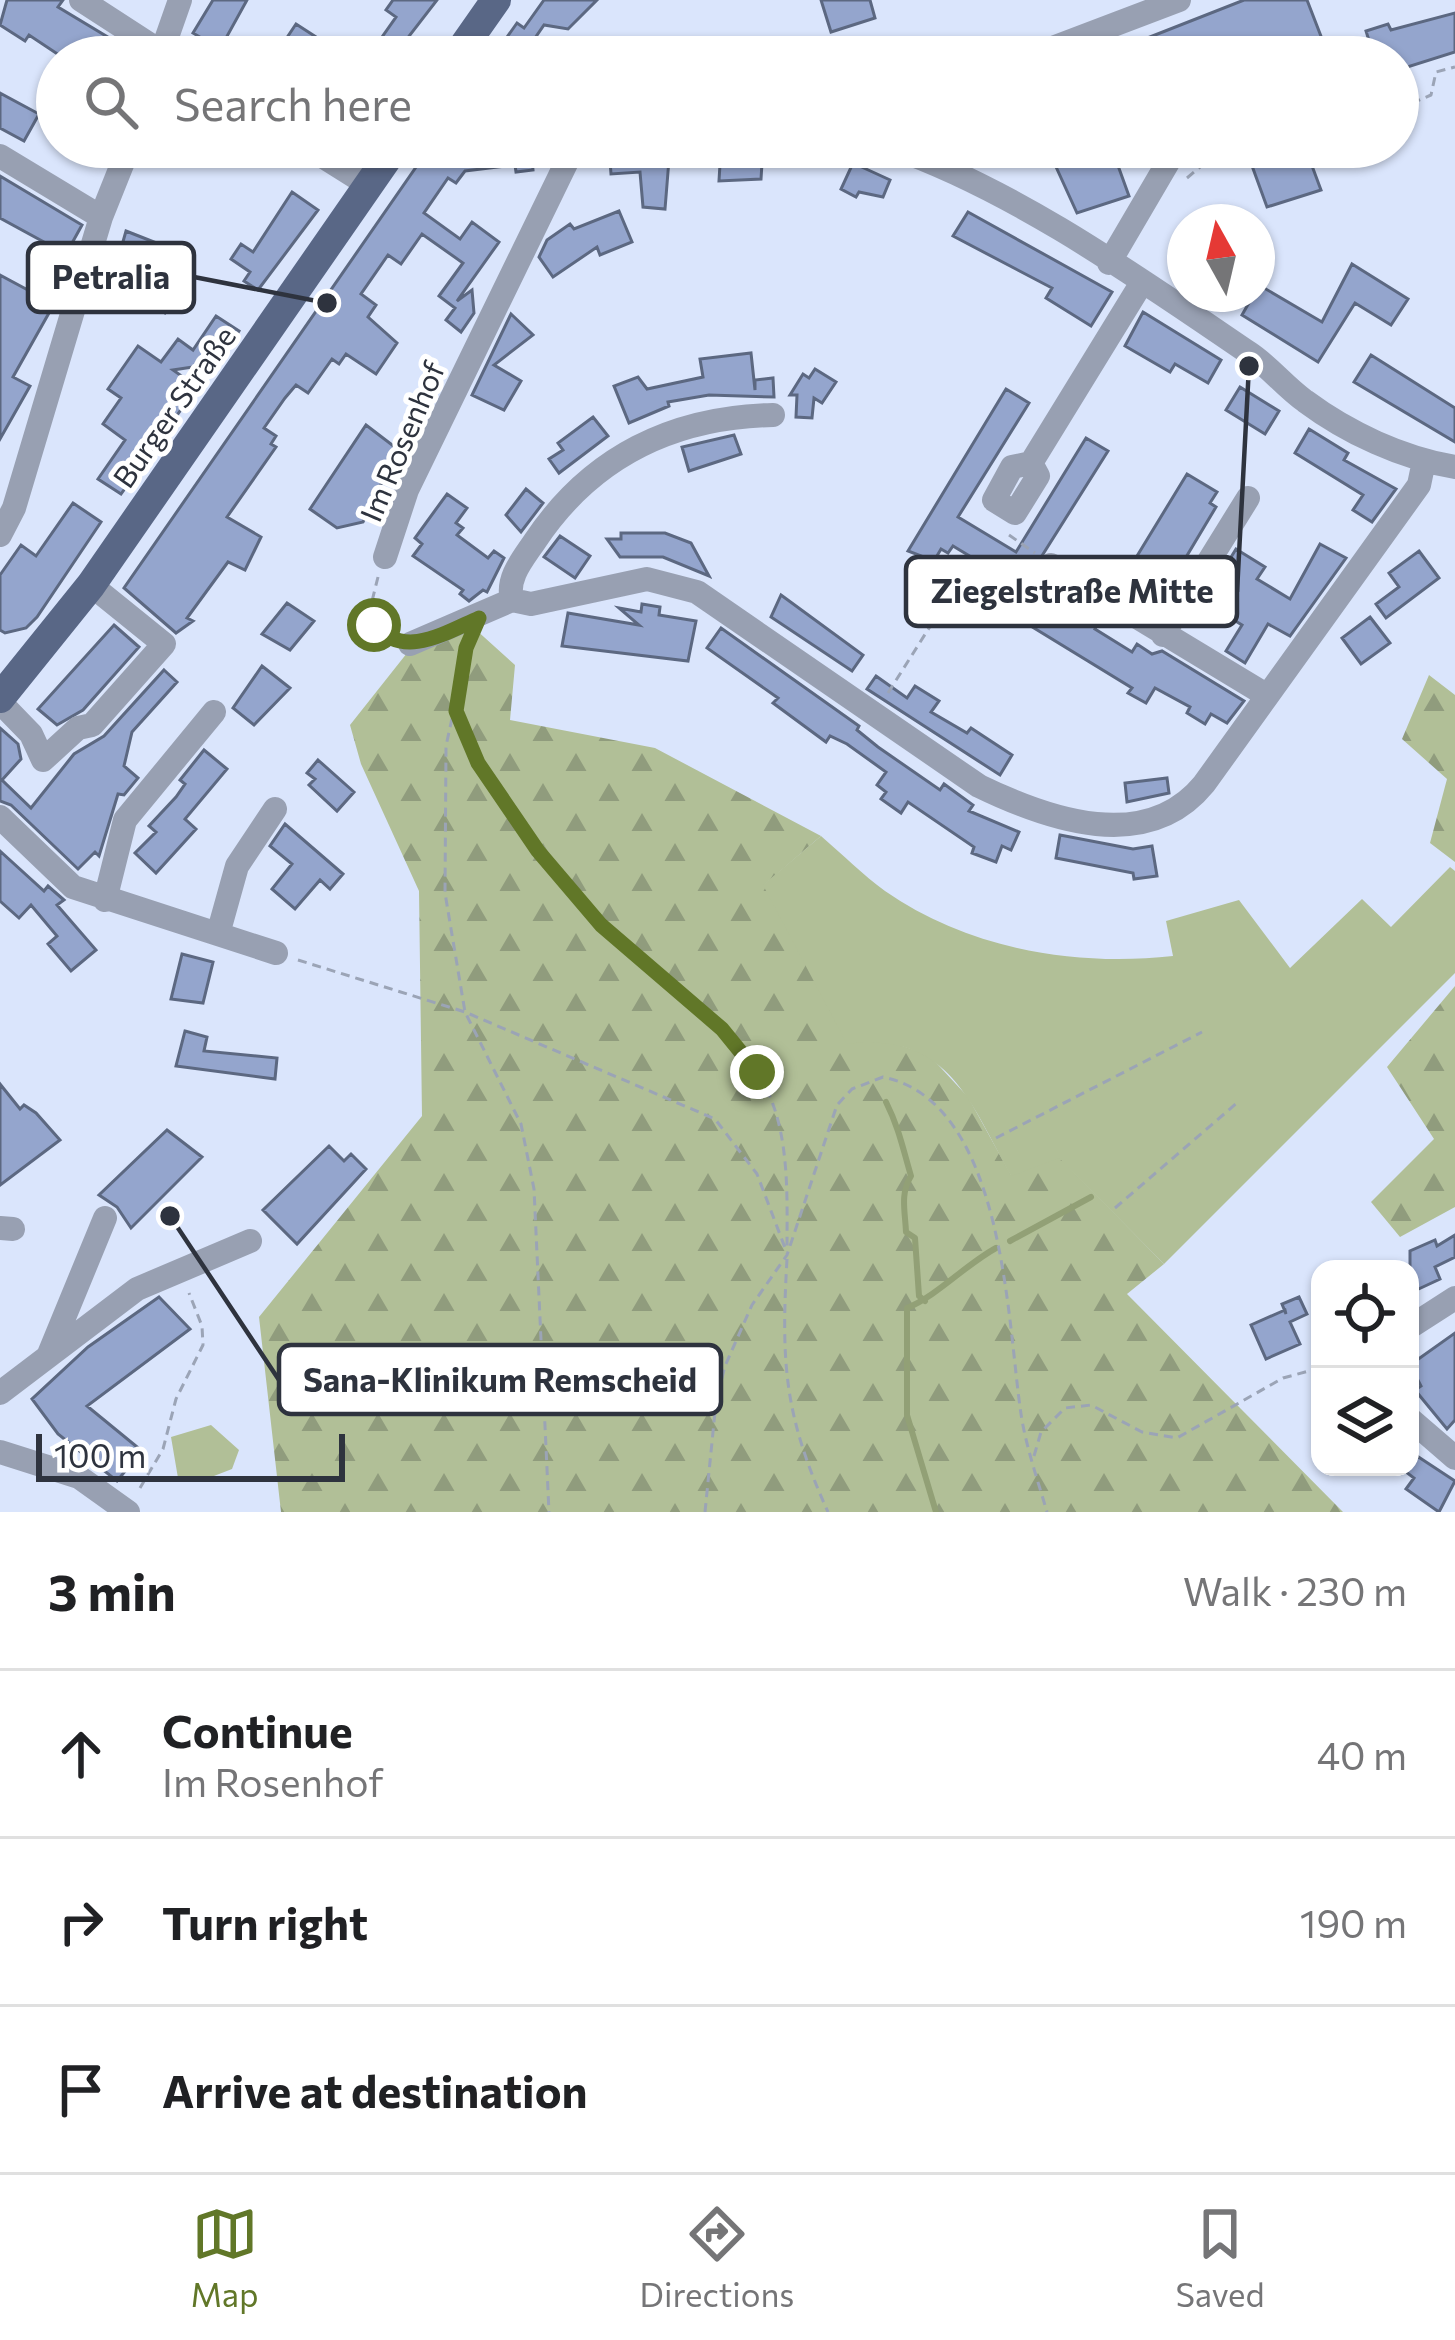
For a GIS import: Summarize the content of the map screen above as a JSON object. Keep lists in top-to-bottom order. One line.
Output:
{"streets":{"main road":["Burger Straße"],"street":["Im Rosenhof"]},"places":["Petralia","Ziegelstraße Mitte","Sana-Klinikum Remscheid"],"scale_bar":"100 m","north":"top","page":{"search":"Search here","scale":"100 m","heading":["3 min","Walk · 230 m"],"list":[["Continue","Im Rosenhof","40 m"],["Turn right","190 m"],"Arrive at destination"],"nav":["Map","Directions","Saved"]}}
